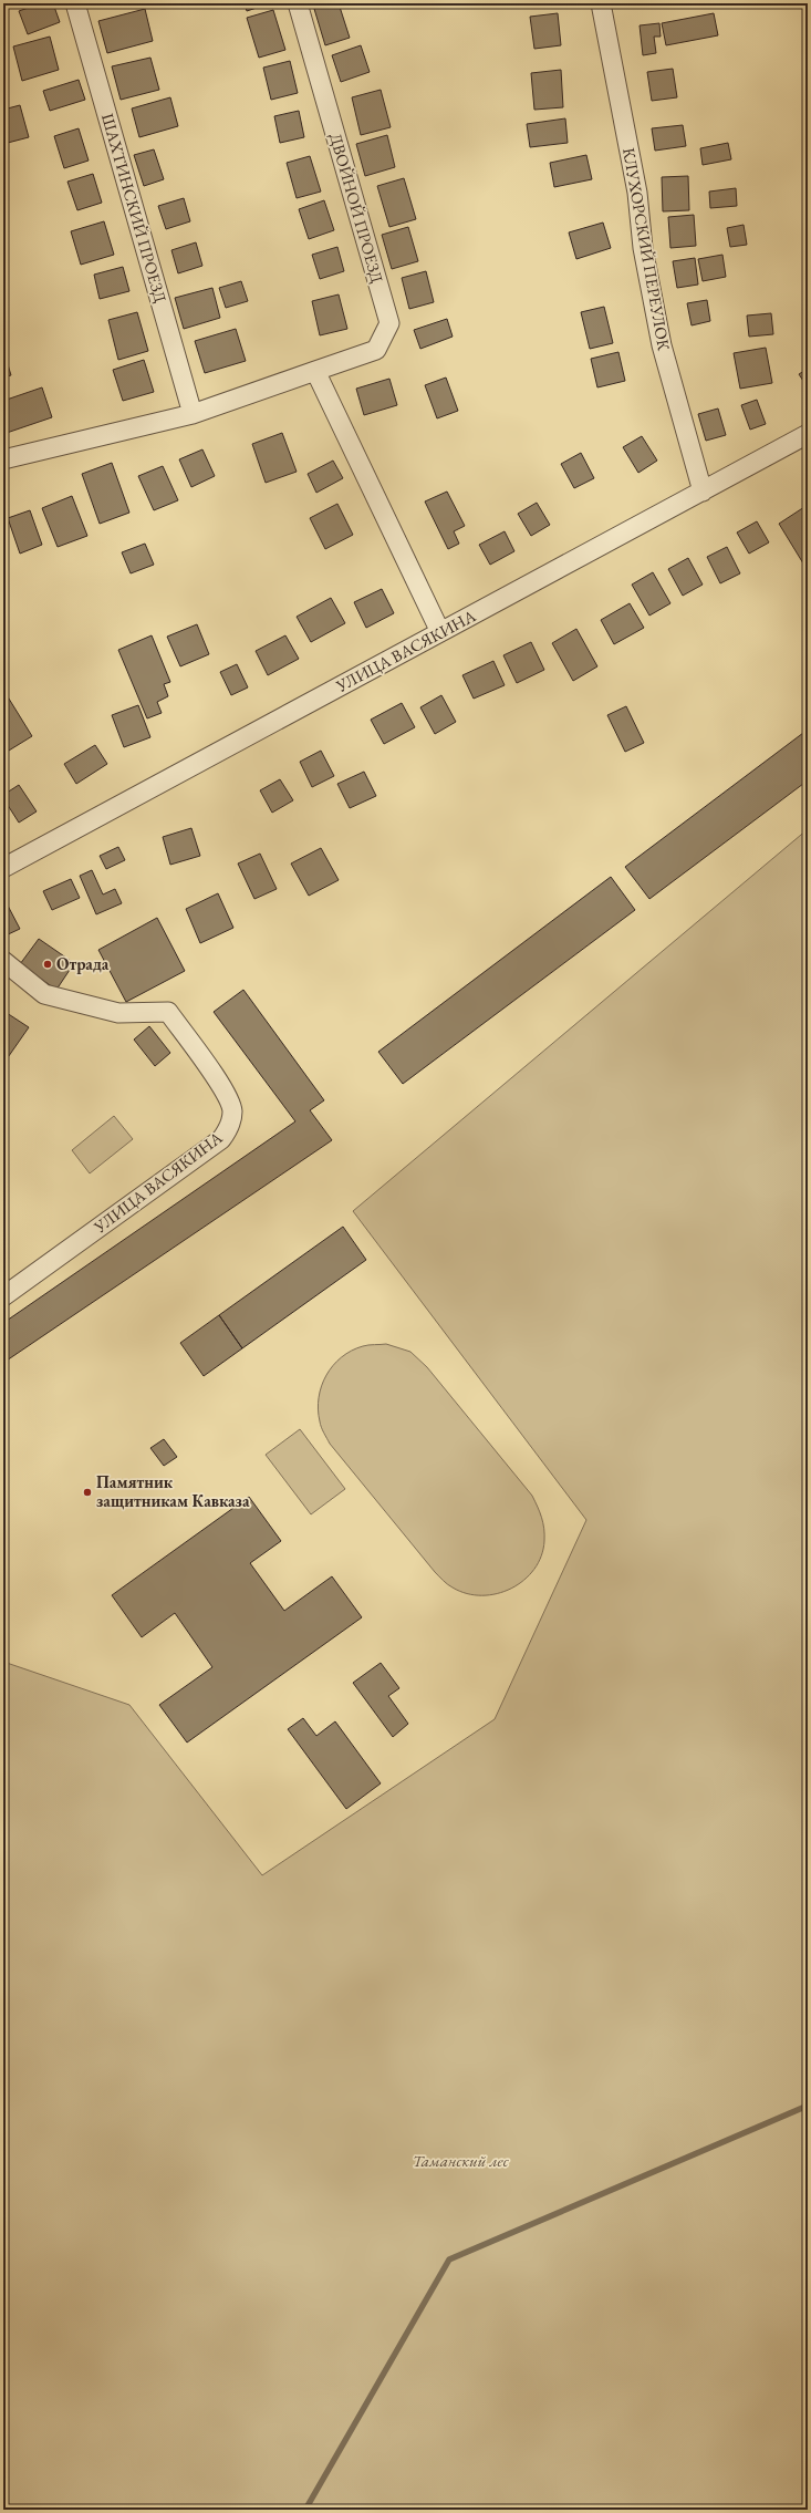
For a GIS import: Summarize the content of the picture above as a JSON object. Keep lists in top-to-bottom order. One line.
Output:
{"streets":{"street":["ШАХТИНСКИЙ ПРОЕЗД","ДВОЙНОЙ ПРОЕЗД","КЛУХОРСКИЙ ПЕРЕУЛОК","УЛИЦА ВАСЯКИНА"]},"crossings":[["ШАХТИНСКИЙ ПРОЕЗД","ДВОЙНОЙ ПРОЕЗД"],["КЛУХОРСКИЙ ПЕРЕУЛОК","УЛИЦА ВАСЯКИНА"]],"parks":["Таманский лес"],"places":["Отрада","Памятник защитникам Кавказа"]}
